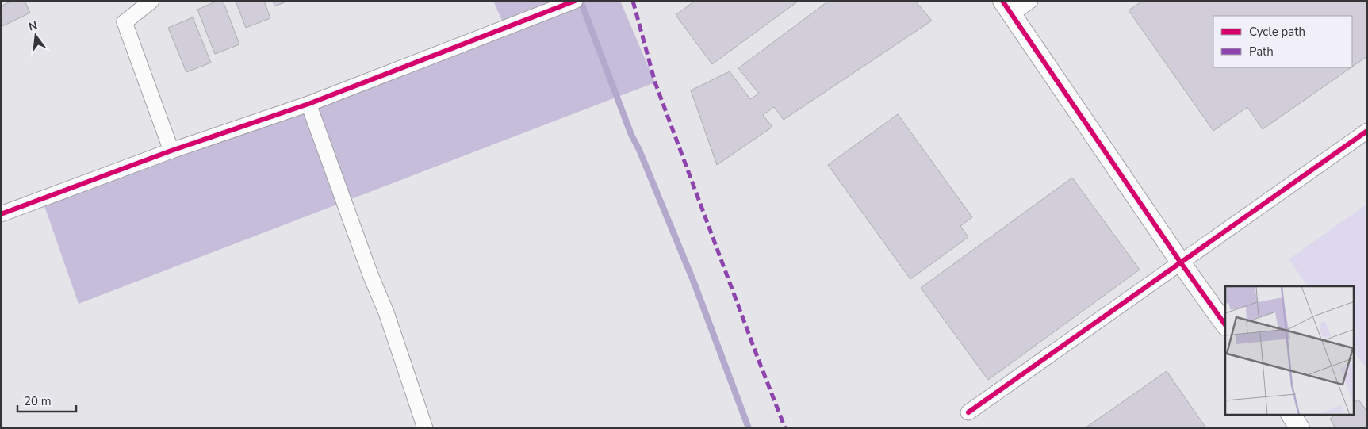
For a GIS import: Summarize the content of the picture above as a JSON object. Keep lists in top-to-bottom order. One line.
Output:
{"legend":["Cycle path","Path"],"scale_bar":"20 m","north":"top"}
